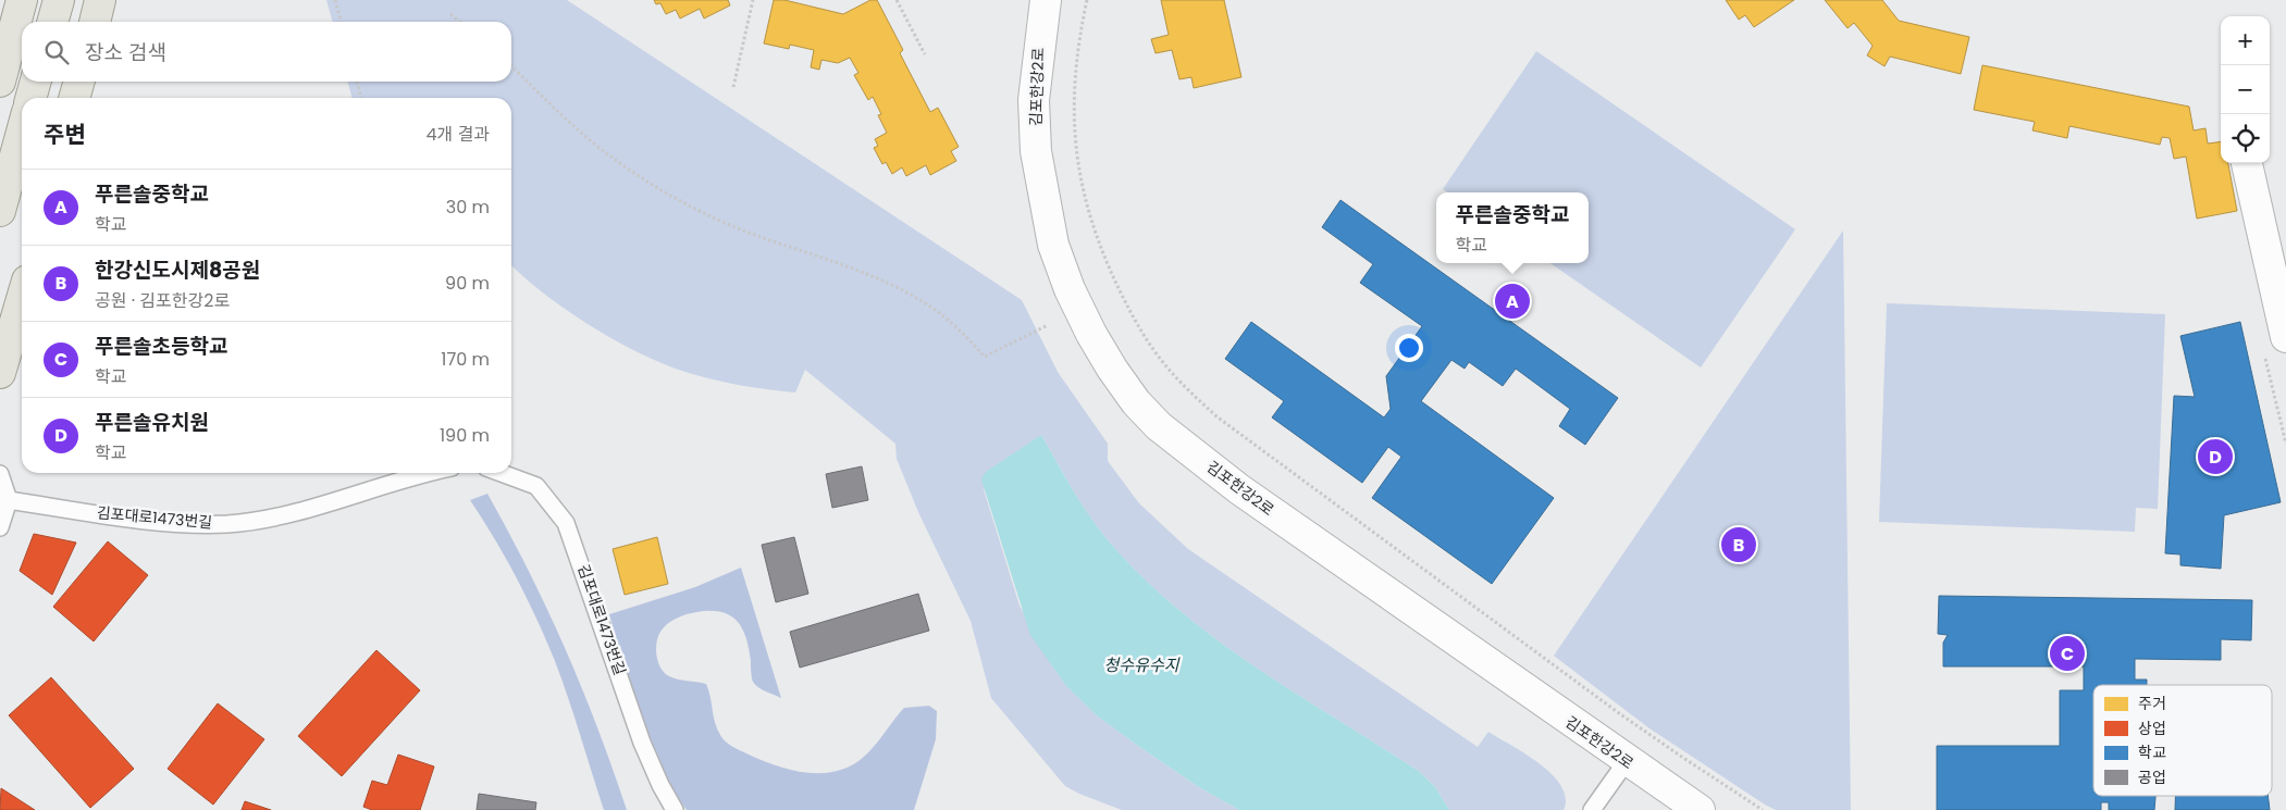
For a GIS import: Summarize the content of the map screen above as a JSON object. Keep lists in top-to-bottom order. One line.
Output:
{"streets":{"street":["김포한강2로"],"lane":["김포대로1473번길"]},"water":["청수유수지"],"legend":["주거","상업","학교","공업"],"page":{"map_buttons":["+","−"],"search":"장소 검색","heading":["주변","4개 결과"],"list":[{"mark":"A","name":"푸른솔중학교","note":"학교","value":"30 m"},{"mark":"B","name":"한강신도시제8공원","note":"공원 · 김포한강2로","value":"90 m"},{"mark":"C","name":"푸른솔초등학교","note":"학교","value":"170 m"},{"mark":"D","name":"푸른솔유치원","note":"학교","value":"190 m"}],"popup":["푸른솔중학교","학교"],"pins":["A","D","B","C"]}}
